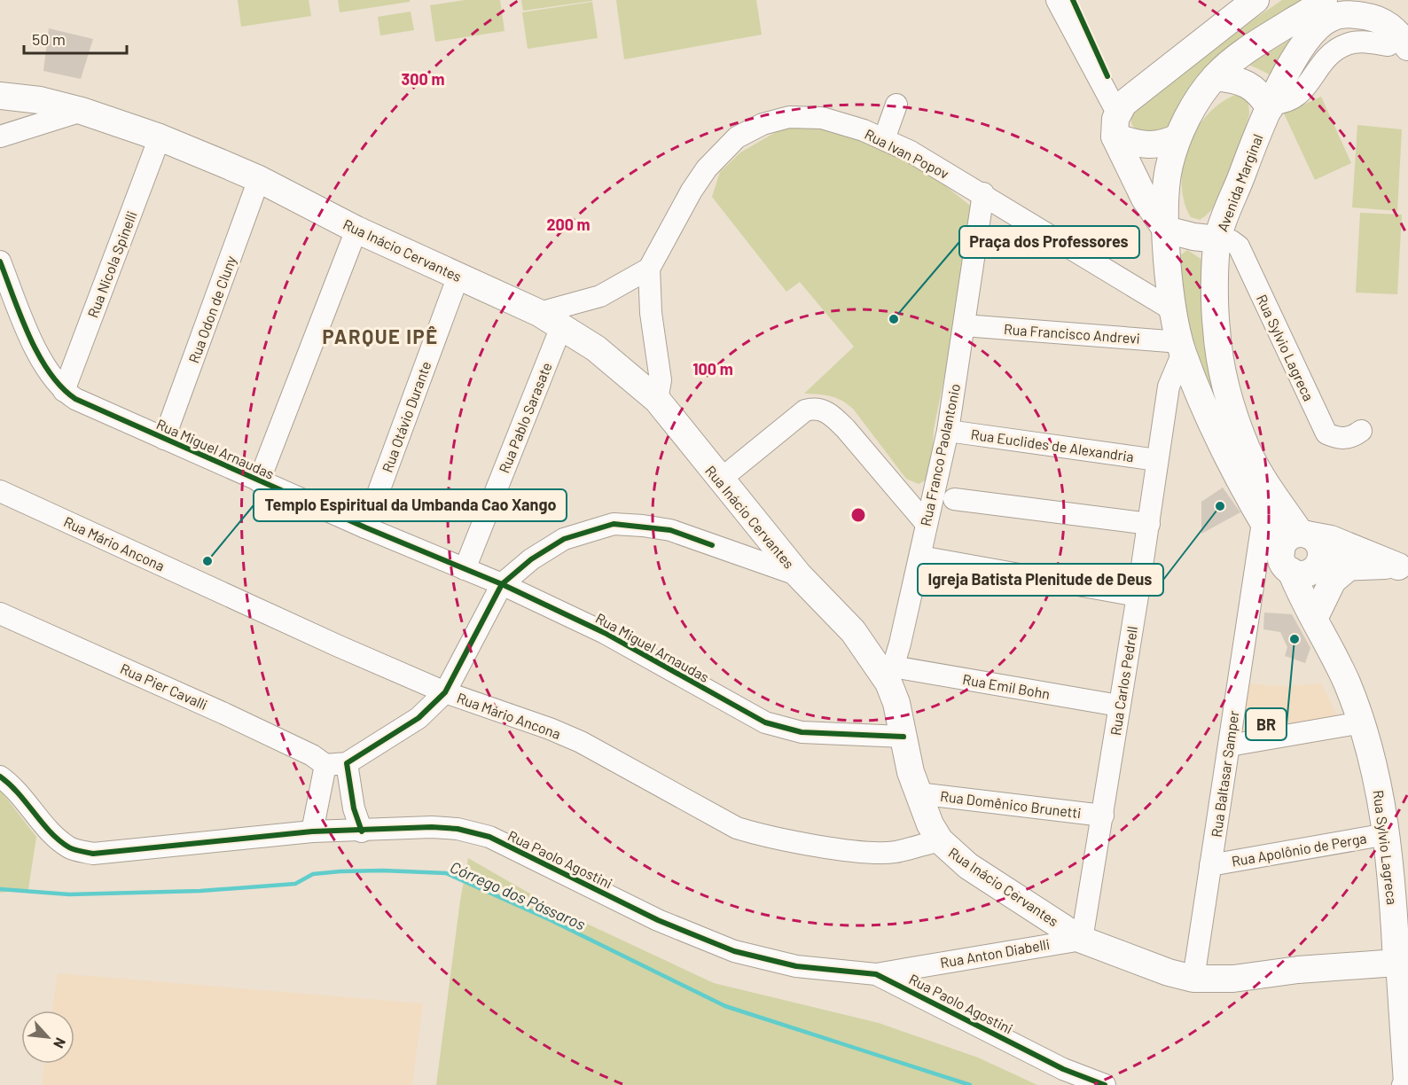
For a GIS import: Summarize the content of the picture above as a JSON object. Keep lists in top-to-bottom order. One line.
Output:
{"streets":{"main road":["Avenida Marginal","Rua Inácio Cervantes","Rua Sylvio Lagreca"],"street":["Rua Ivan Popov","Rua Nicola Spinelli","Rua Odon de Cluny","Rua Francisco Andrevi","Rua Otávio Durante","Rua Pablo Sarasate","Rua Euclides de Alexandria","Rua Miguel Arnaudas","Rua Franco Paolantonio","Rua Mário Ancona","Rua Carlos Pedrell","Rua Pier Cavalli","Rua Emil Bohn","Rua Baltasar Samper","Rua Domênico Brunetti","Rua Apolônio de Perga","Rua Paolo Agostini","Rua Anton Diabelli"]},"crossings":[["Rua Ivan Popov","Rua Franco Paolantonio"],["Avenida Marginal","Rua Sylvio Lagreca"],["Rua Inácio Cervantes","Rua Nicola Spinelli"],["Rua Inácio Cervantes","Rua Odon de Cluny"],["Rua Inácio Cervantes","Rua Sylvio Lagreca"],["Rua Inácio Cervantes","Rua Otávio Durante"],["Rua Inácio Cervantes","Rua Pablo Sarasate"],["Rua Inácio Cervantes","Rua Miguel Arnaudas"],["Rua Inácio Cervantes","Rua Franco Paolantonio"],["Rua Inácio Cervantes","Rua Mário Ancona"],["Rua Inácio Cervantes","Rua Carlos Pedrell"],["Rua Inácio Cervantes","Rua Emil Bohn"],["Rua Inácio Cervantes","Rua Baltasar Samper"],["Rua Inácio Cervantes","Rua Domênico Brunetti"],["Rua Inácio Cervantes","Rua Anton Diabelli"],["Rua Nicola Spinelli","Rua Miguel Arnaudas"],["Rua Odon de Cluny","Rua Miguel Arnaudas"],["Rua Francisco Andrevi","Rua Franco Paolantonio"],["Rua Francisco Andrevi","Rua Carlos Pedrell"],["Rua Sylvio Lagreca","Rua Apolônio de Perga"],["Rua Otávio Durante","Rua Miguel Arnaudas"],["Rua Pablo Sarasate","Rua Miguel Arnaudas"],["Rua Euclides de Alexandria","Rua Franco Paolantonio"],["Rua Euclides de Alexandria","Rua Carlos Pedrell"],["Rua Franco Paolantonio","Rua Emil Bohn"],["Rua Carlos Pedrell","Rua Emil Bohn"],["Rua Carlos Pedrell","Rua Domênico Brunetti"],["Rua Carlos Pedrell","Rua Anton Diabelli"],["Rua Baltasar Samper","Rua Apolônio de Perga"],["Rua Paolo Agostini","Rua Anton Diabelli"]],"districts":["PARQUE IPÊ"],"water":["Córrego dos Pássaros"],"places":["Praça dos Professores","Igreja Batista Plenitude de Deus","Templo Espiritual da Umbanda Cao Xango","BR"],"scale_bar":"50 m","north":"bottom right","rings":["300 m","200 m","100 m"]}
